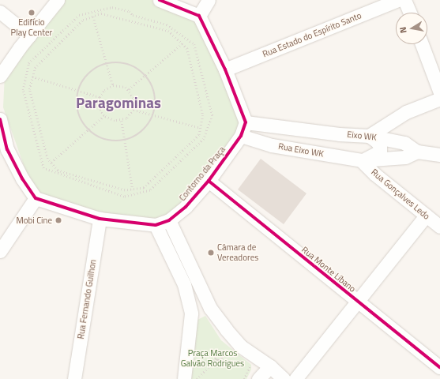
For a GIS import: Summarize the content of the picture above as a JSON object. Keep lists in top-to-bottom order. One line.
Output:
{"streets":{"street":["Rua Estado do Espírito Santo","Eixo WK","Rua Eixo WK","Contorno da Praça","Rua Gonçalves Ledo","Rua Monte Líbano","Rua Fernando Guilhon"]},"crossings":[["Eixo WK","Contorno da Praça"],["Rua Eixo WK","Contorno da Praça"],["Rua Eixo WK","Rua Gonçalves Ledo"],["Contorno da Praça","Rua Monte Líbano"],["Contorno da Praça","Rua Fernando Guilhon"]],"districts":["Paragominas"],"parks":["Praça Marcos Galvão Rodrigues"],"places":["Edifício Play Center","Mobi Cine","Câmara de Vereadores"],"north":"left"}
